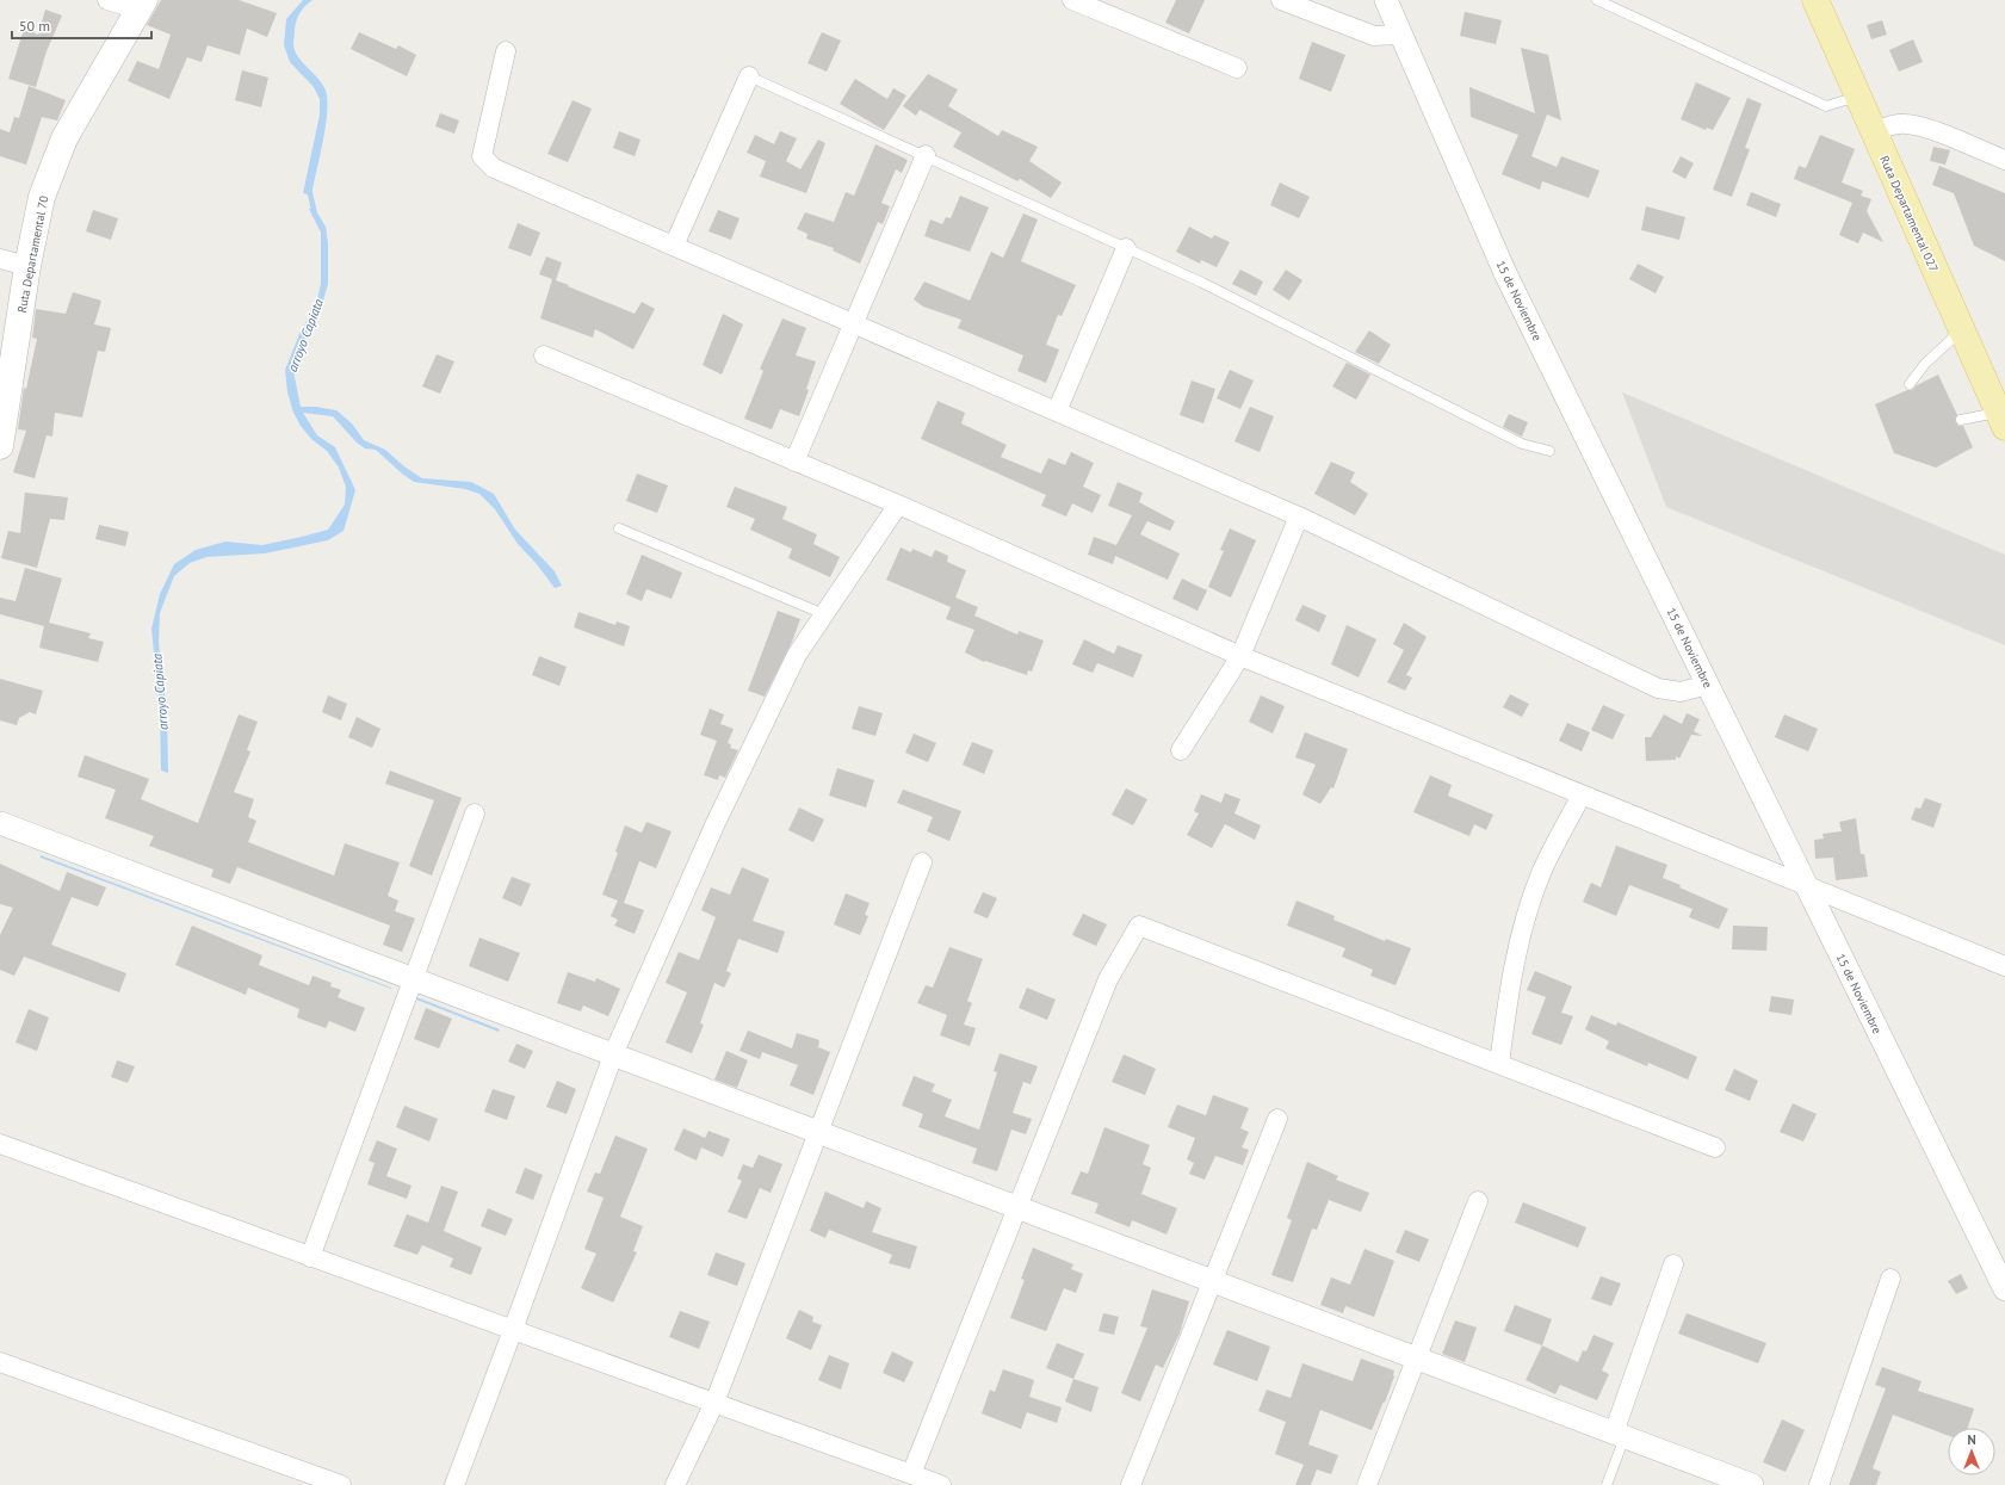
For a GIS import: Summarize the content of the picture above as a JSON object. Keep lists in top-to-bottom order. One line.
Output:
{"streets":{"main road":["Ruta Departamental 027","Ruta Departamental 70"],"street":["15 de Noviembre"]},"water":["arroyo Capiata"],"scale_bar":"50 m","north":"top"}
